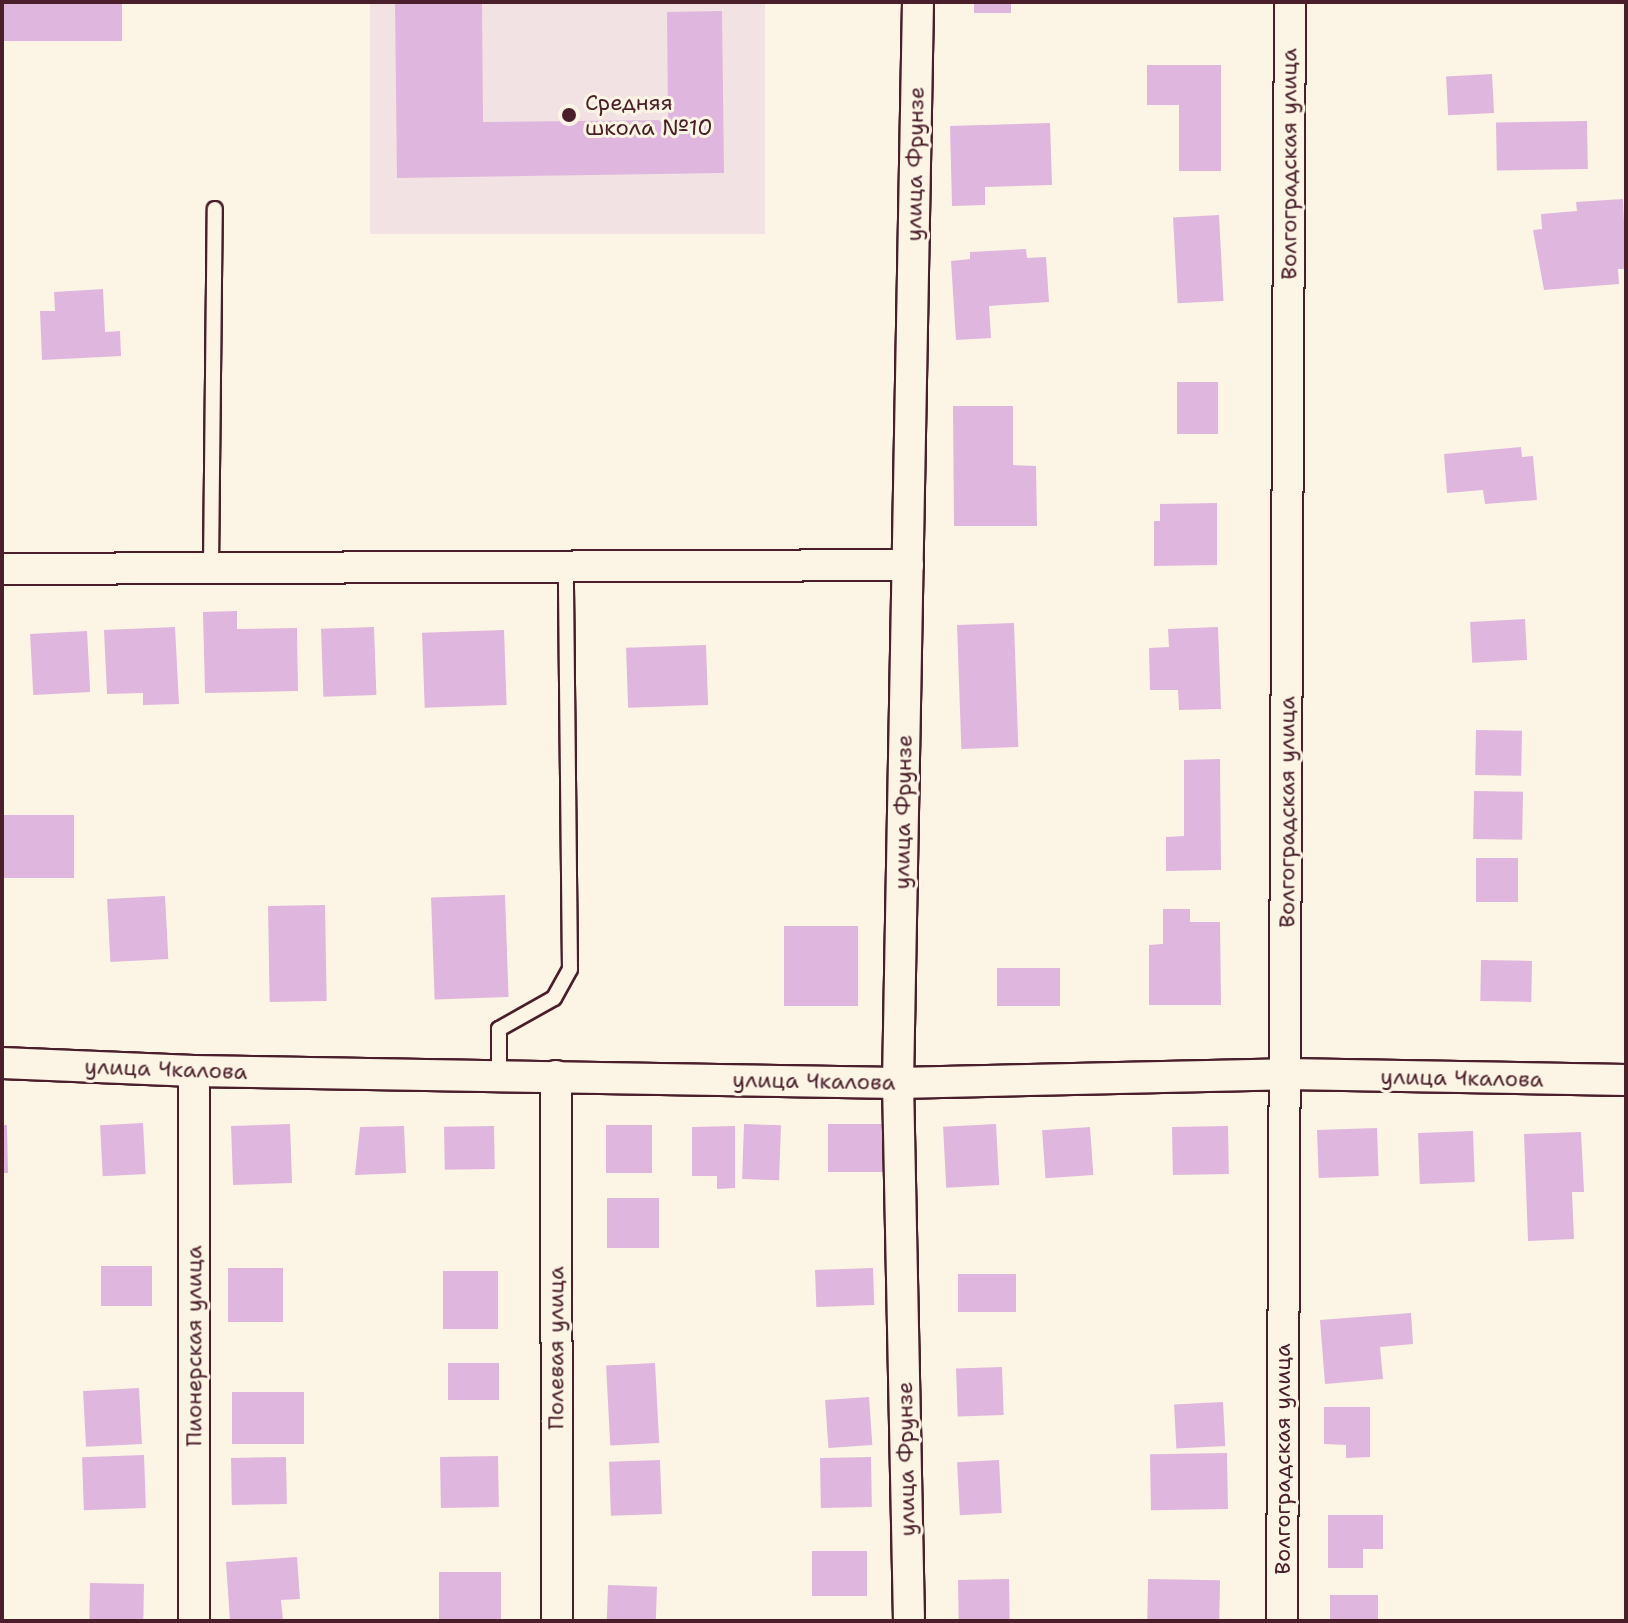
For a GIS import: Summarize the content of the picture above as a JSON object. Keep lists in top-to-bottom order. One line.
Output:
{"streets":{"street":["улица Фрунзе","Волгоградская улица","улица Чкалова","Пионерская улица","Полевая улица"]},"crossings":[["улица Фрунзе","улица Чкалова"],["Волгоградская улица","улица Чкалова"],["улица Чкалова","Пионерская улица"],["улица Чкалова","Полевая улица"]],"places":["Средняя школа №10"]}
